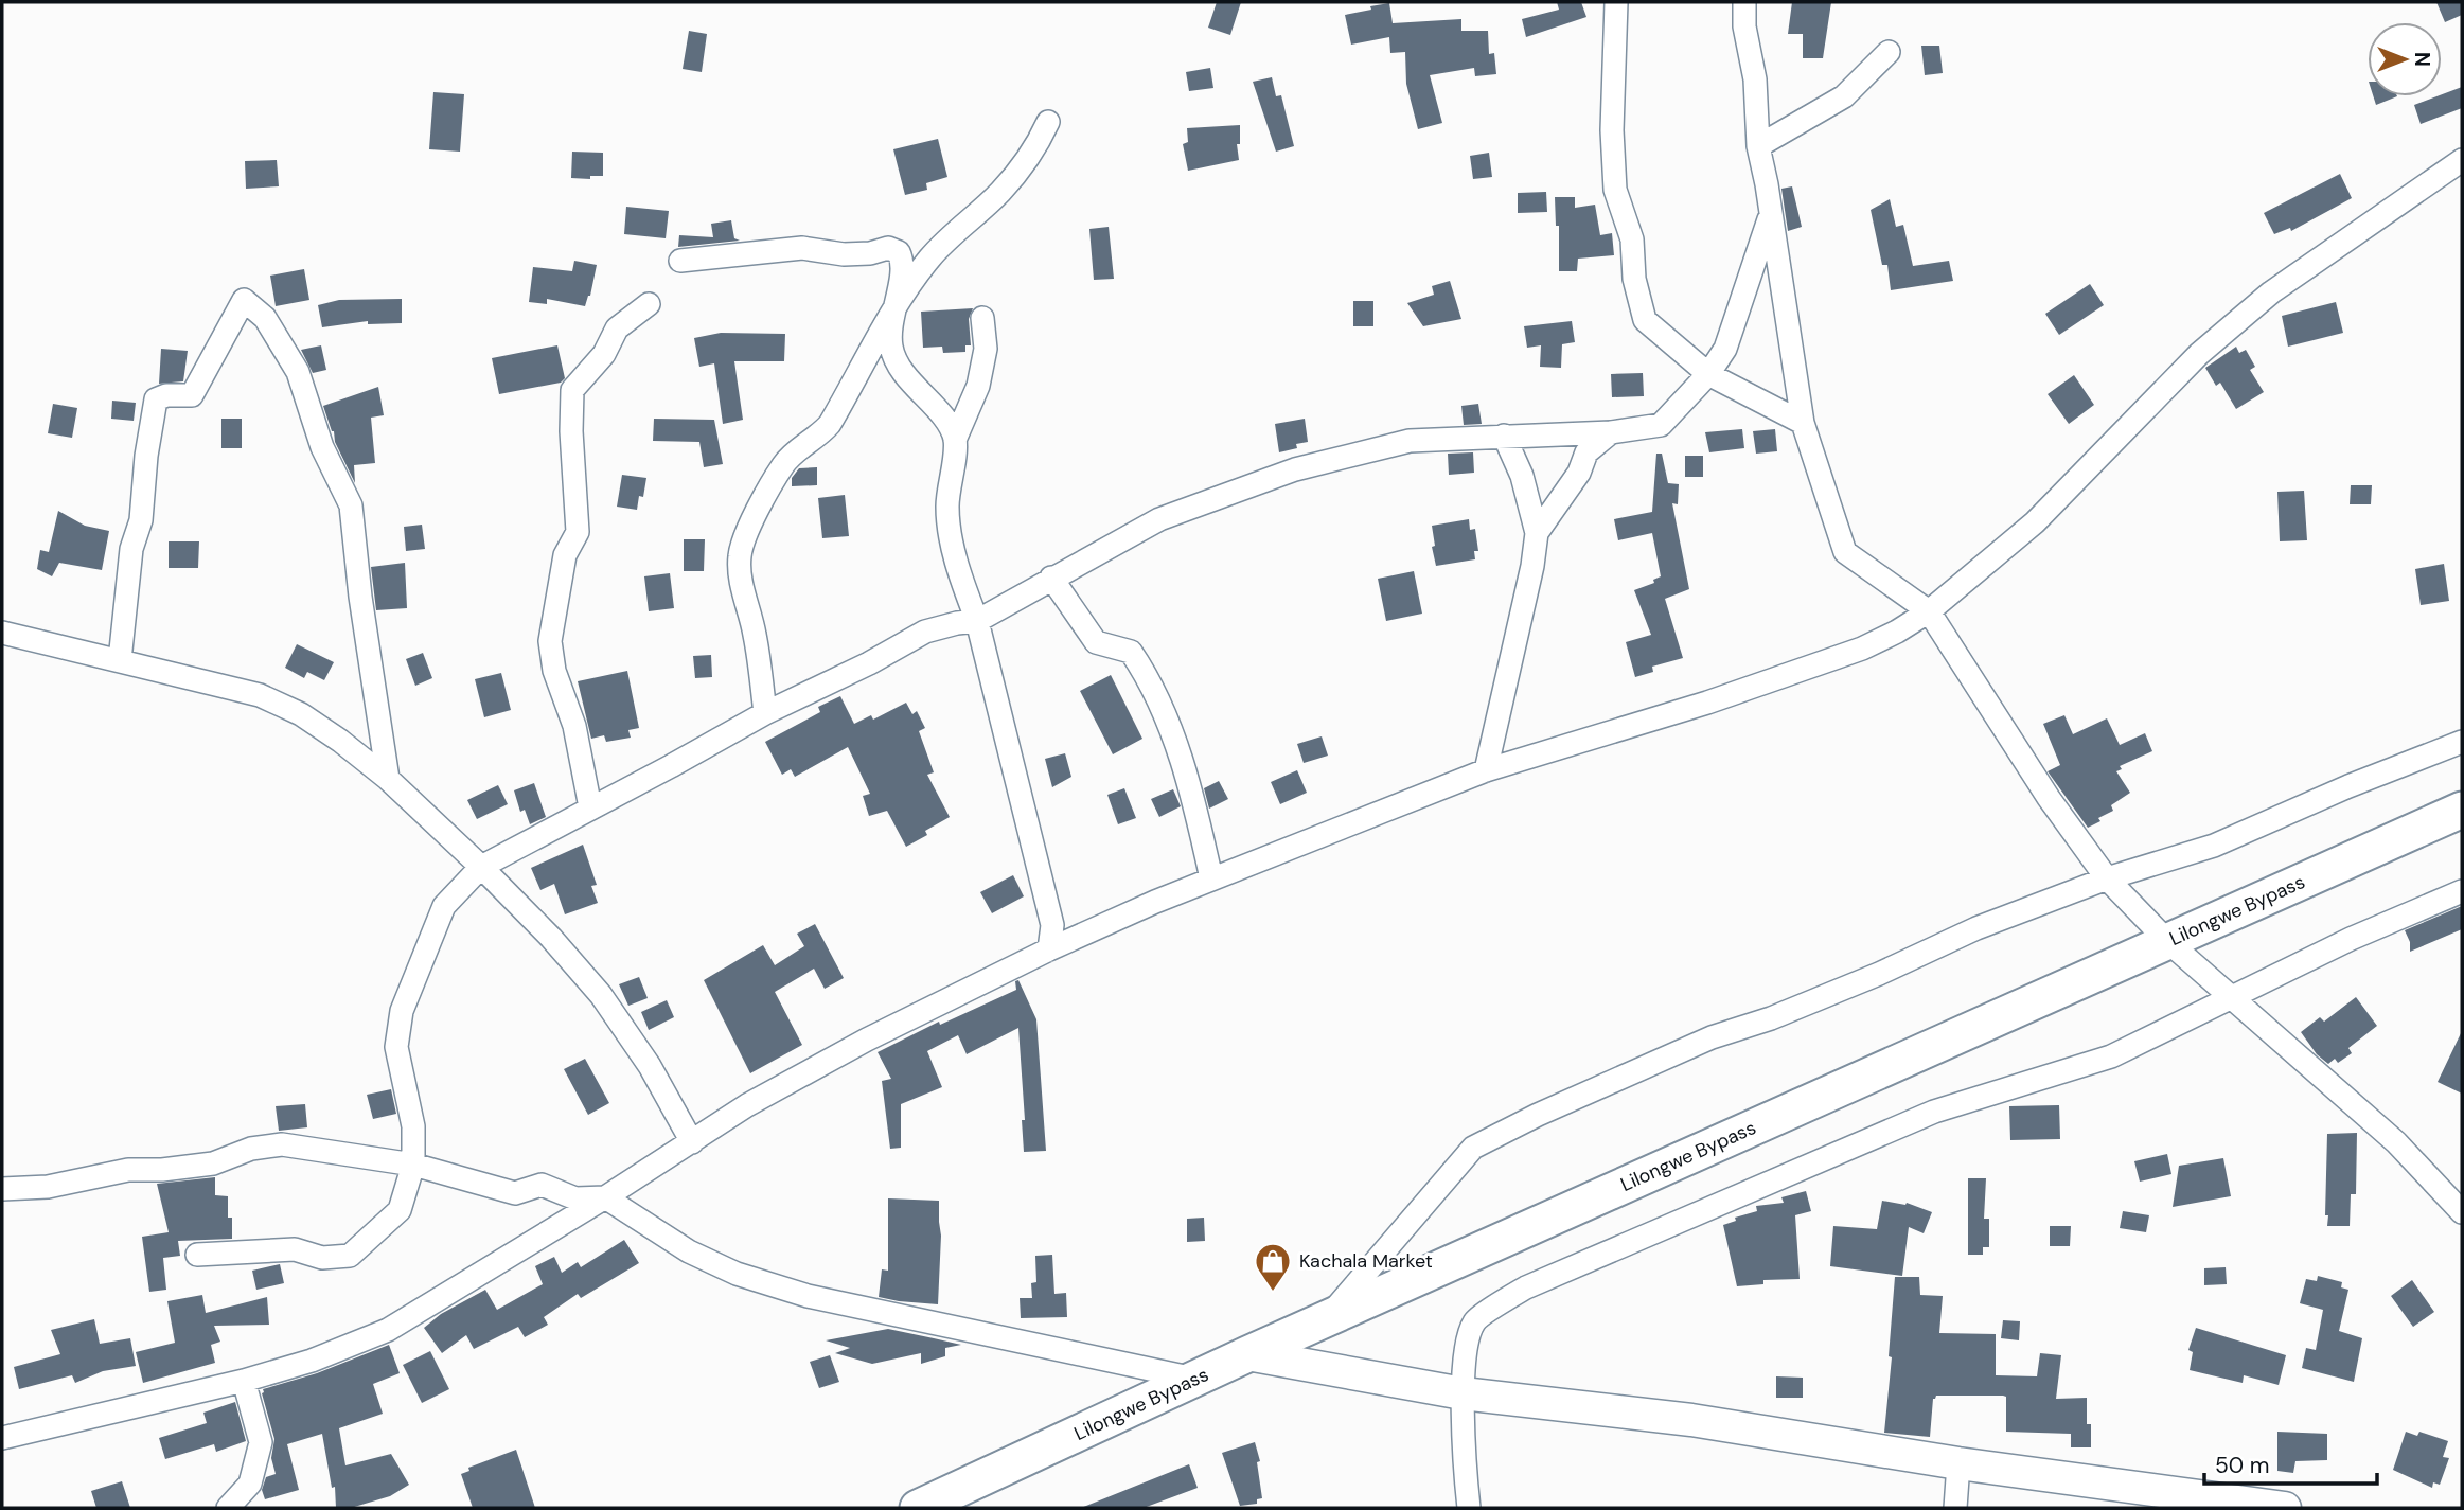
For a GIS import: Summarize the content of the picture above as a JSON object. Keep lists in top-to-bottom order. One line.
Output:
{"streets":{"main road":["Lilongwe Bypass"]},"places":{"shop":["Kachala Market"]},"scale_bar":"50 m","north":"right"}
